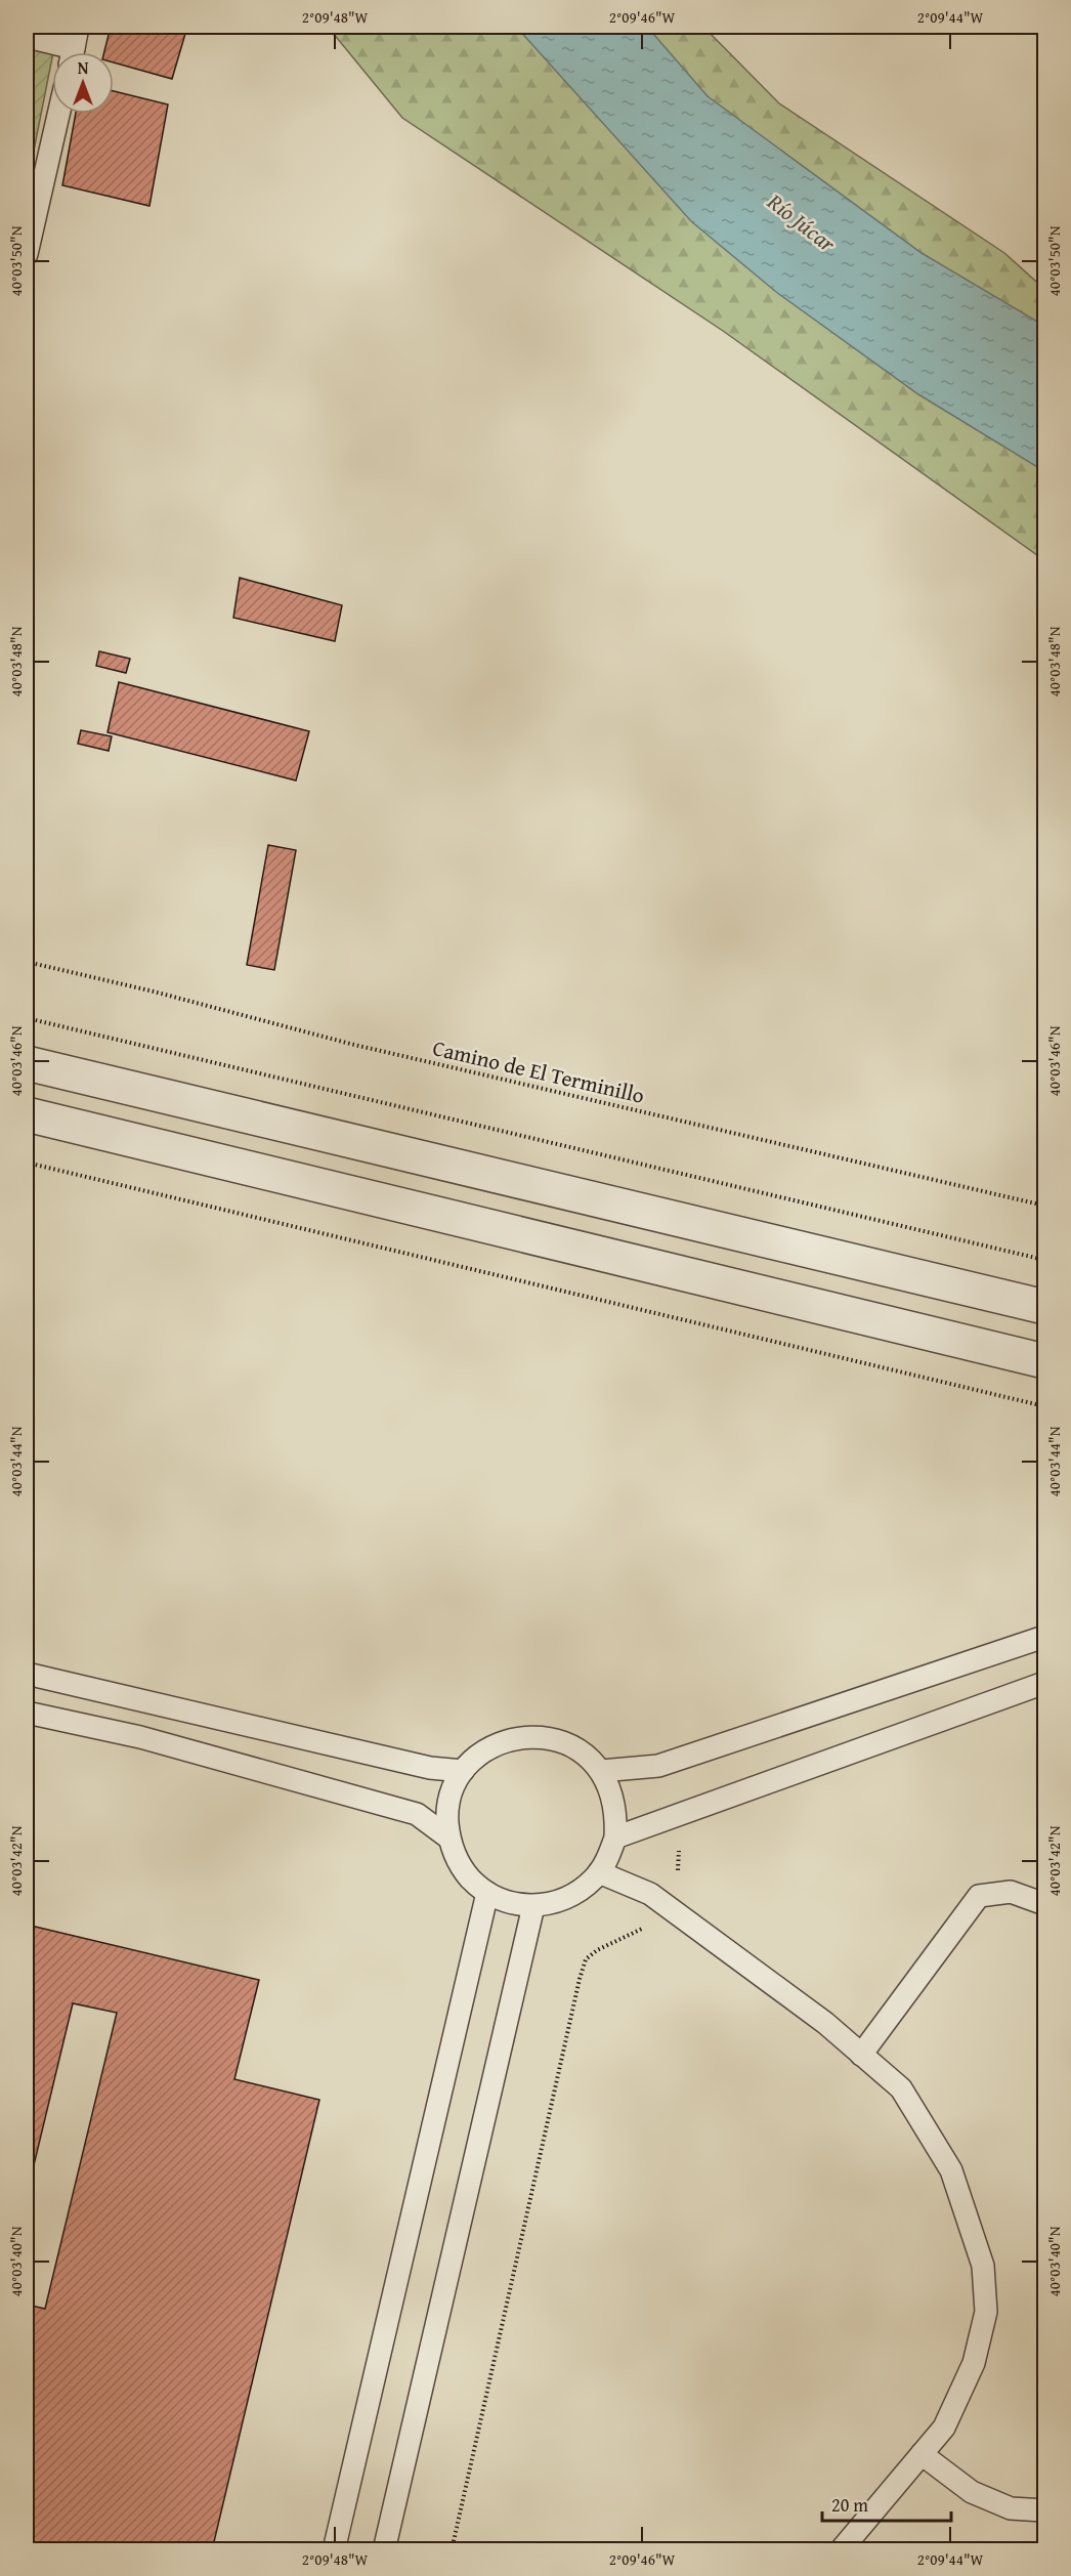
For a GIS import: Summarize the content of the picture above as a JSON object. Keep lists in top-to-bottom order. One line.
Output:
{"streets":{"path":["Camino de El Terminillo"]},"water":["Río Júcar"],"scale_bar":"20 m","north":"top","coordinates":["2°09'48\"W","2°09'46\"W","2°09'44\"W","40°03'50\"N","40°03'48\"N","40°03'46\"N","40°03'44\"N","40°03'42\"N","40°03'40\"N"]}
